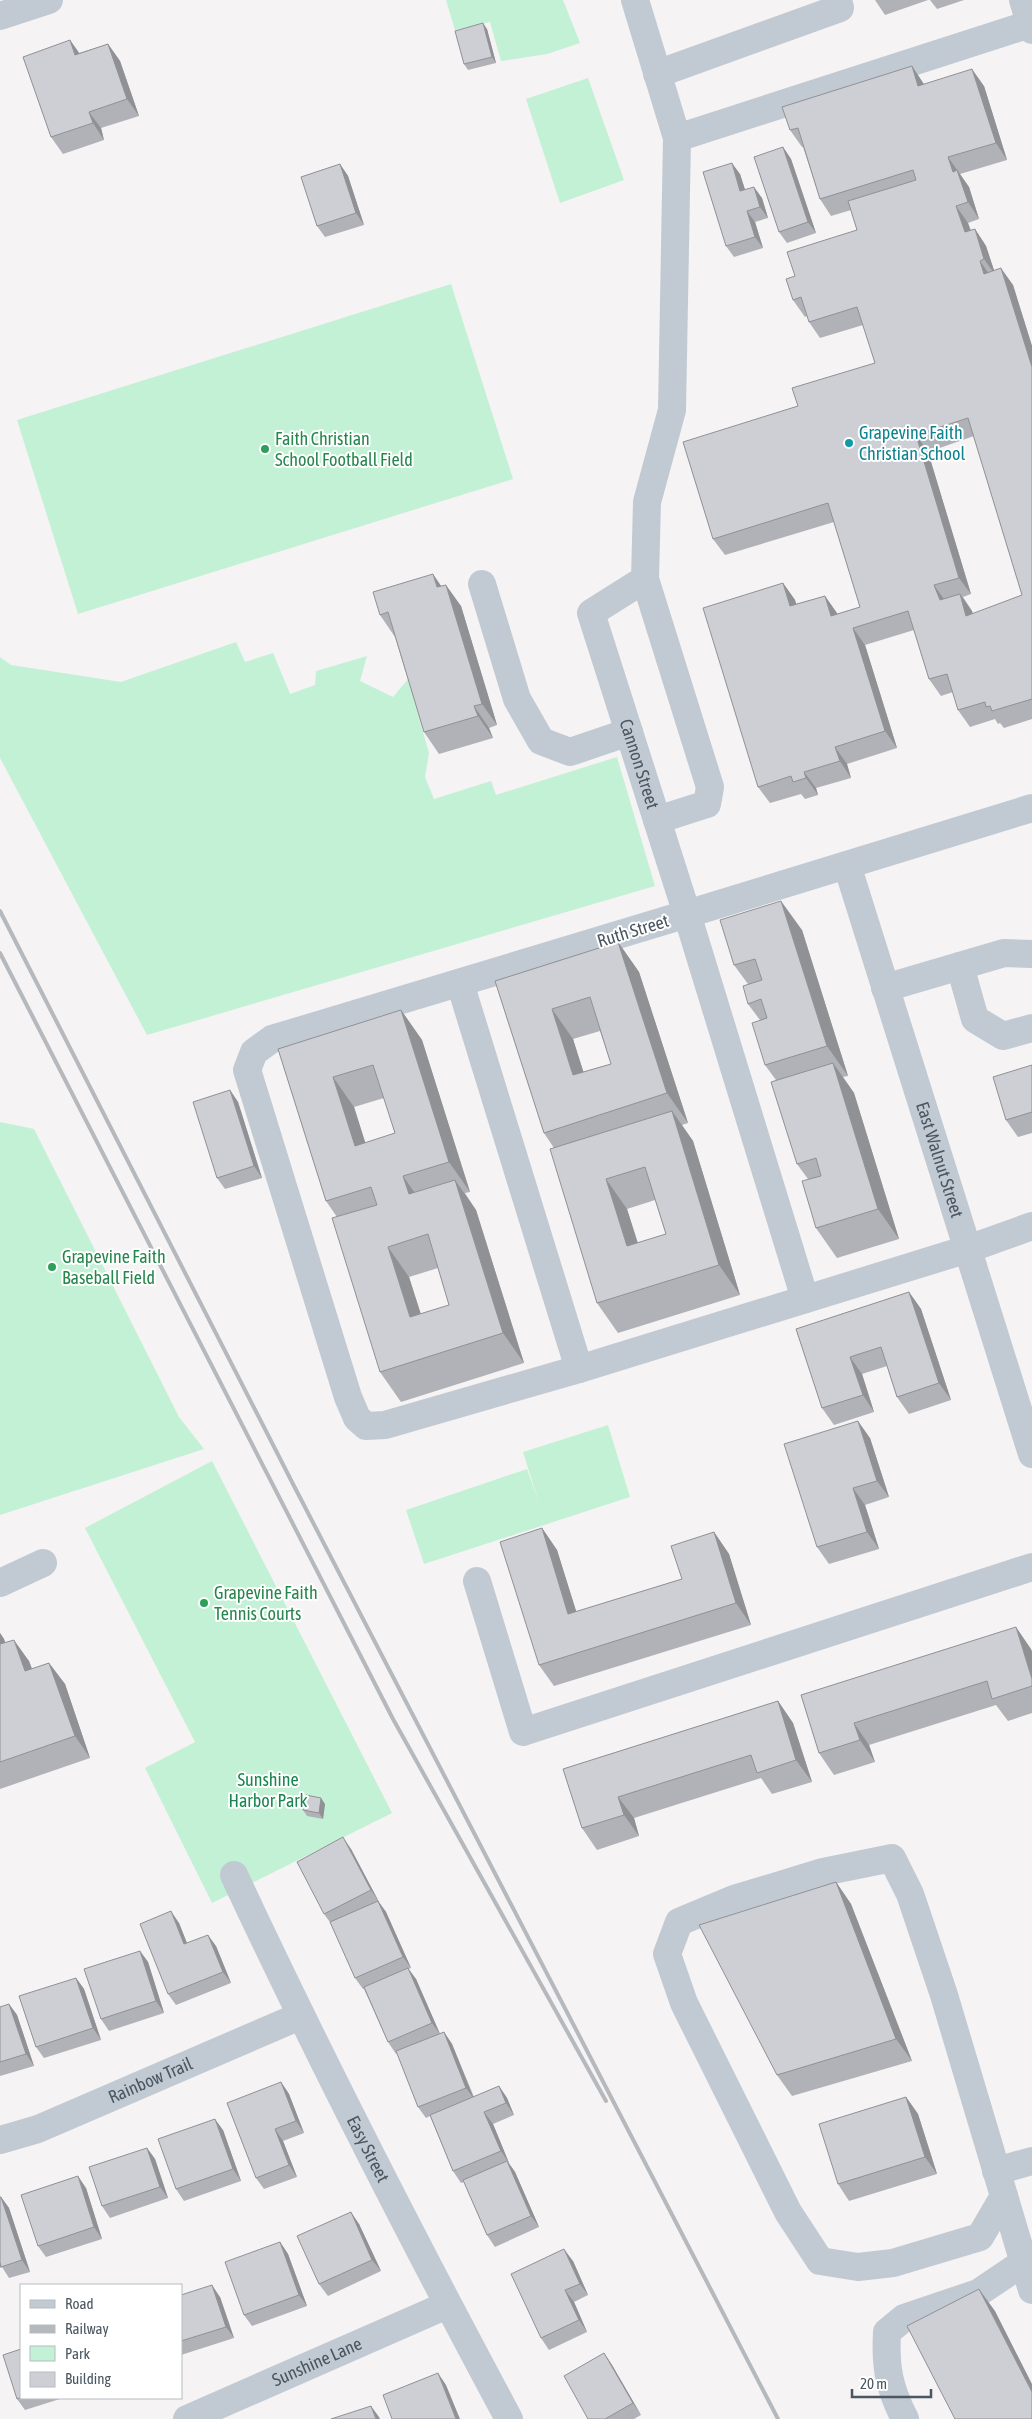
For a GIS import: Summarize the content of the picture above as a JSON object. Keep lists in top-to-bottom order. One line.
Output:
{"streets":{"street":["Cannon Street","Ruth Street","East Walnut Street","Rainbow Trail","Easy Street","Sunshine Lane"]},"crossings":[["Cannon Street","Ruth Street"],["Ruth Street","East Walnut Street"],["Rainbow Trail","Easy Street"],["Easy Street","Sunshine Lane"]],"parks":["Sunshine Harbor Park"],"places":["Grapevine Faith Christian School","Faith Christian School Football Field","Grapevine Faith Baseball Field","Grapevine Faith Tennis Courts"],"legend":["Road","Railway","Park","Building"],"scale_bar":"20 m"}
